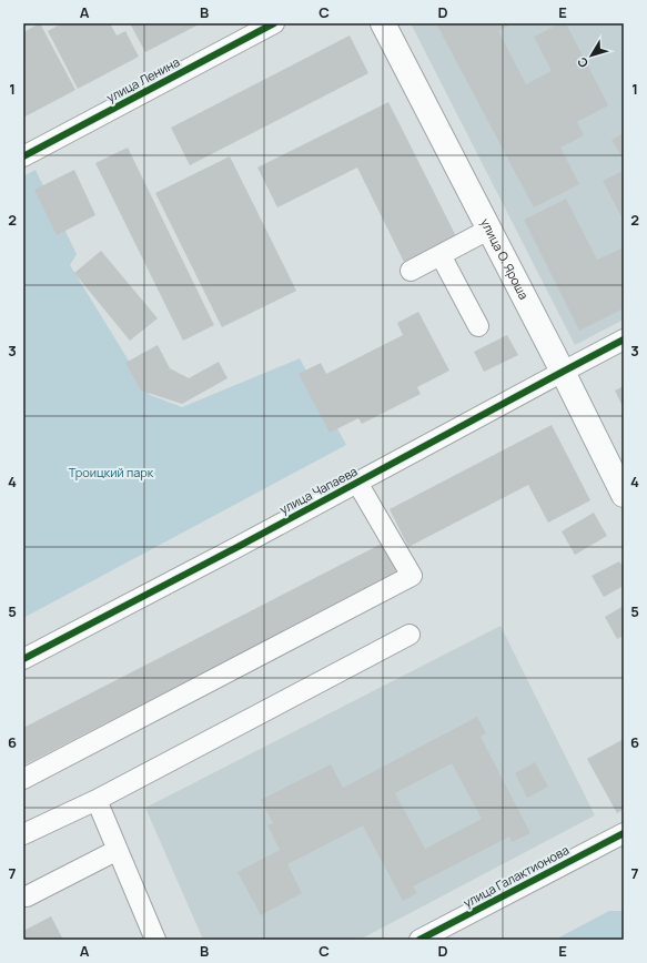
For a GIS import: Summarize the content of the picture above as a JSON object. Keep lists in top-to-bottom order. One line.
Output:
{"streets":{"main road":["улица О. Яроша"],"street":["улица Ленина","улица Чапаева","улица Галактионова"]},"crossings":[["улица О. Яроша","улица Чапаева"]],"parks":["Троицкий парк"],"north":"bottom left","grid":{"columns":["A","B","C","D","E"],"rows":["1","2","3","4","5","6","7"]}}
